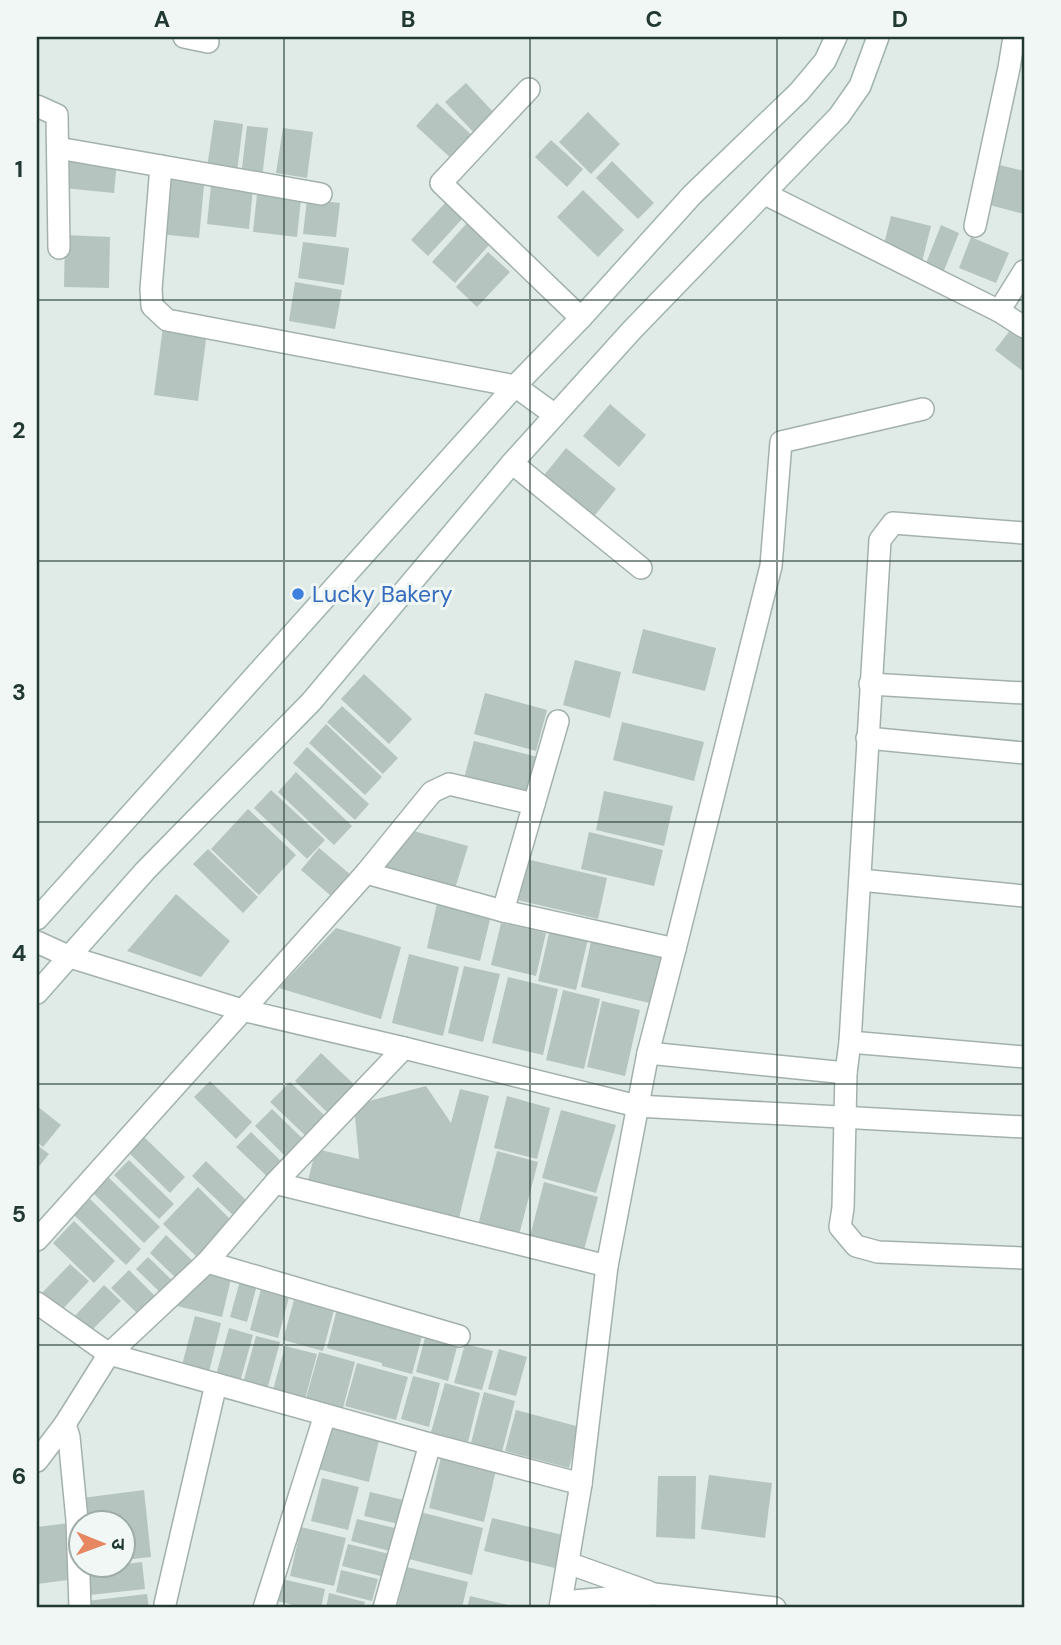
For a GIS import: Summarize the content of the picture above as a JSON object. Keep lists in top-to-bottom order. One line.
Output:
{"places":["Lucky Bakery"],"north":"right","grid":{"columns":["A","B","C","D"],"rows":["1","2","3","4","5","6"]}}
